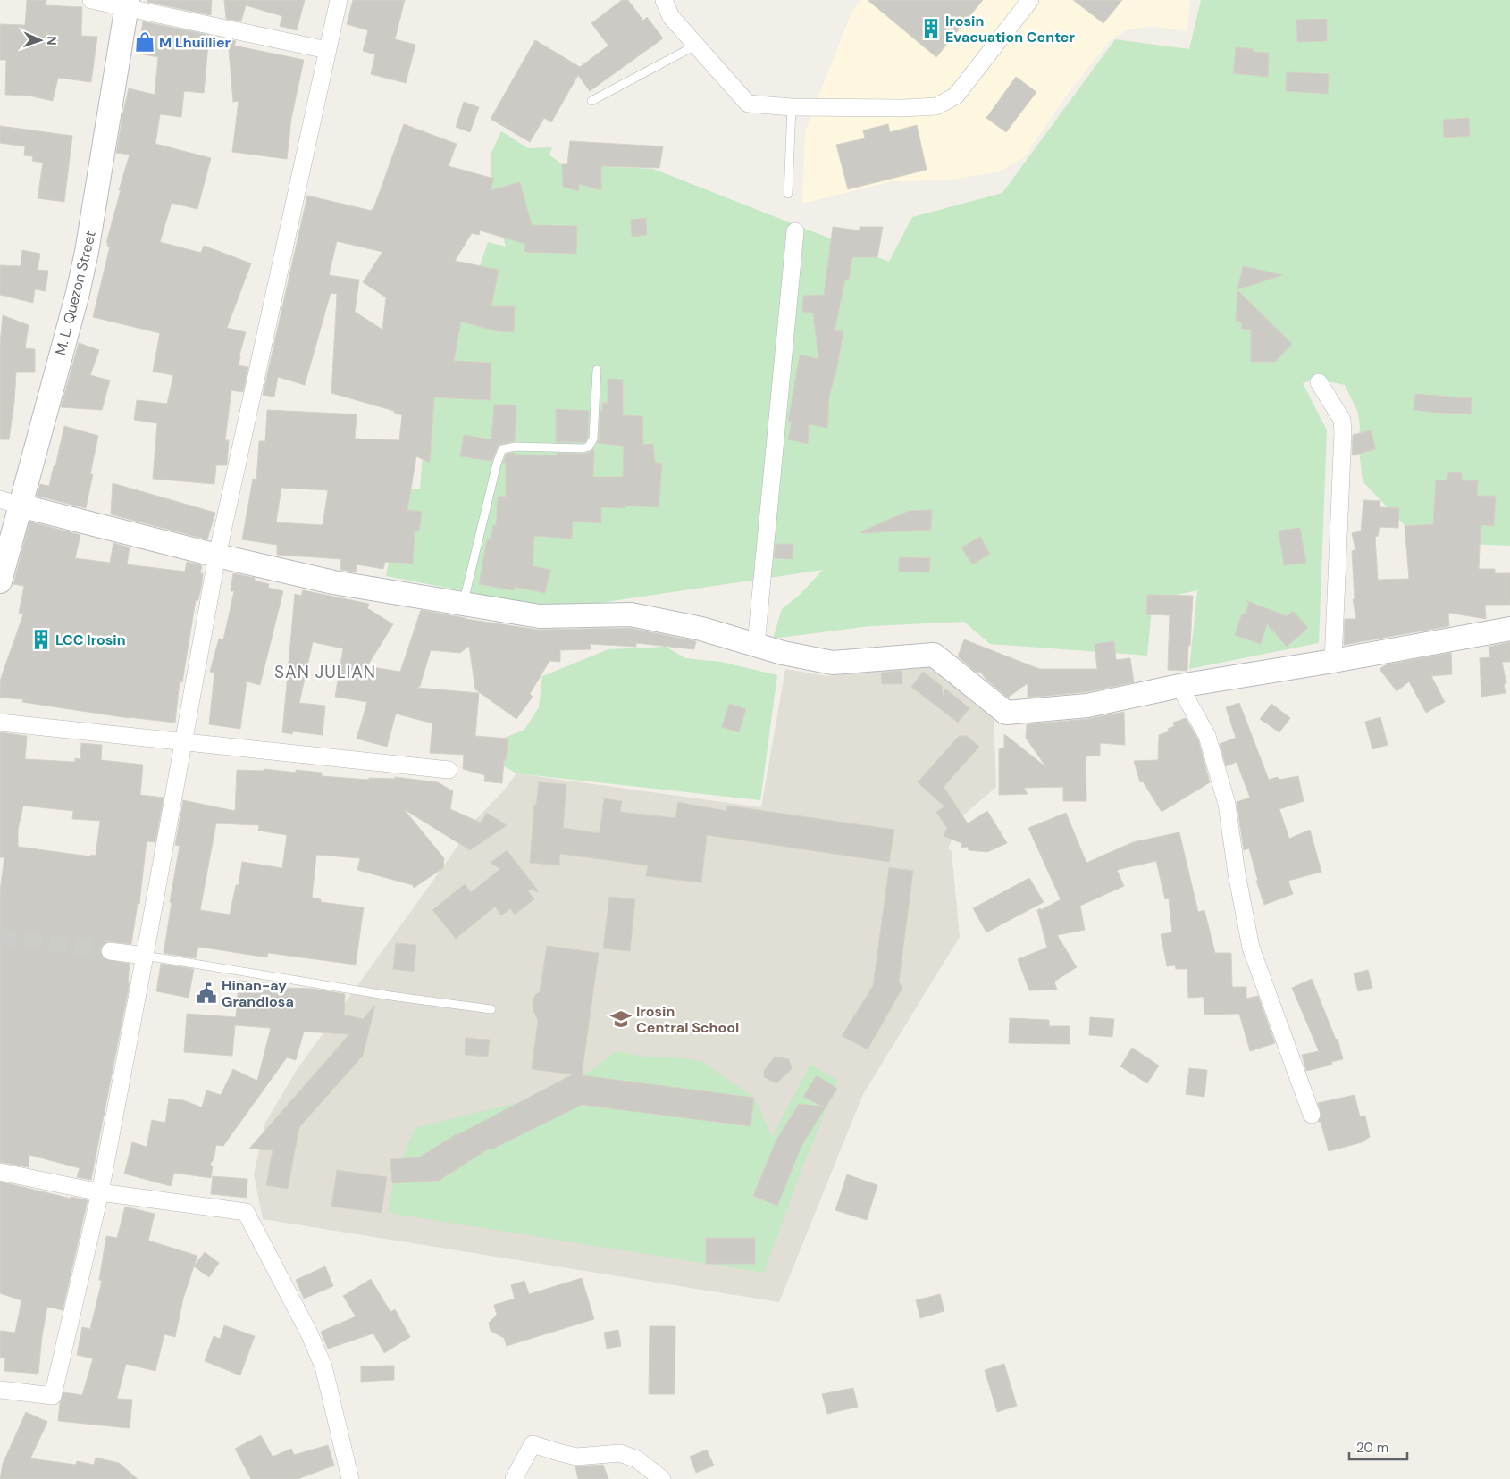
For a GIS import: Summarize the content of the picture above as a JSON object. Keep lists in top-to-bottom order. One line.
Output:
{"streets":{"street":["M. L. Quezon Street"]},"districts":["SAN JULIAN"],"places":{"building":["Irosin Evacuation Center","LCC Irosin"],"shop":["M Lhuillier"],"public building":["Hinan-ay Grandiosa"],"school or university":["Irosin Central School"]},"scale_bar":"20 m","north":"right"}
